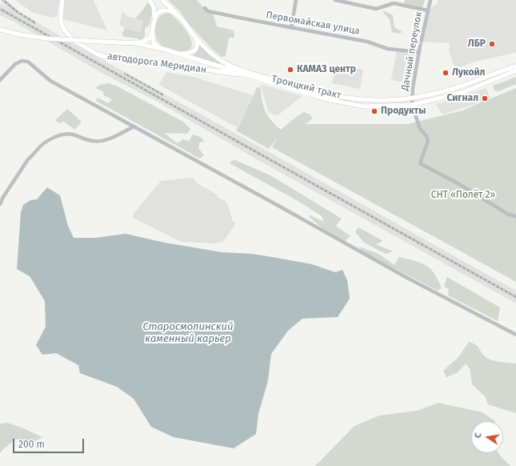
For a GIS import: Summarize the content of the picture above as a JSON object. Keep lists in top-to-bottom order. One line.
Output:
{"streets":{"main road":["автодорога Меридиан","Троицкий тракт"],"street":["Первомайская улица","Дачный переулок"]},"crossings":[["Первомайская улица","Дачный переулок"],["Дачный переулок","Троицкий тракт"],["автодорога Меридиан","Троицкий тракт"]],"water":["Старосмолинский каменный карьер"],"parks":["СНТ «Полёт 2»"],"places":["ЛБР","КАМАЗ центр","Лукойл","Сигнал","Продукты"],"scale_bar":"200 m","north":"left"}
